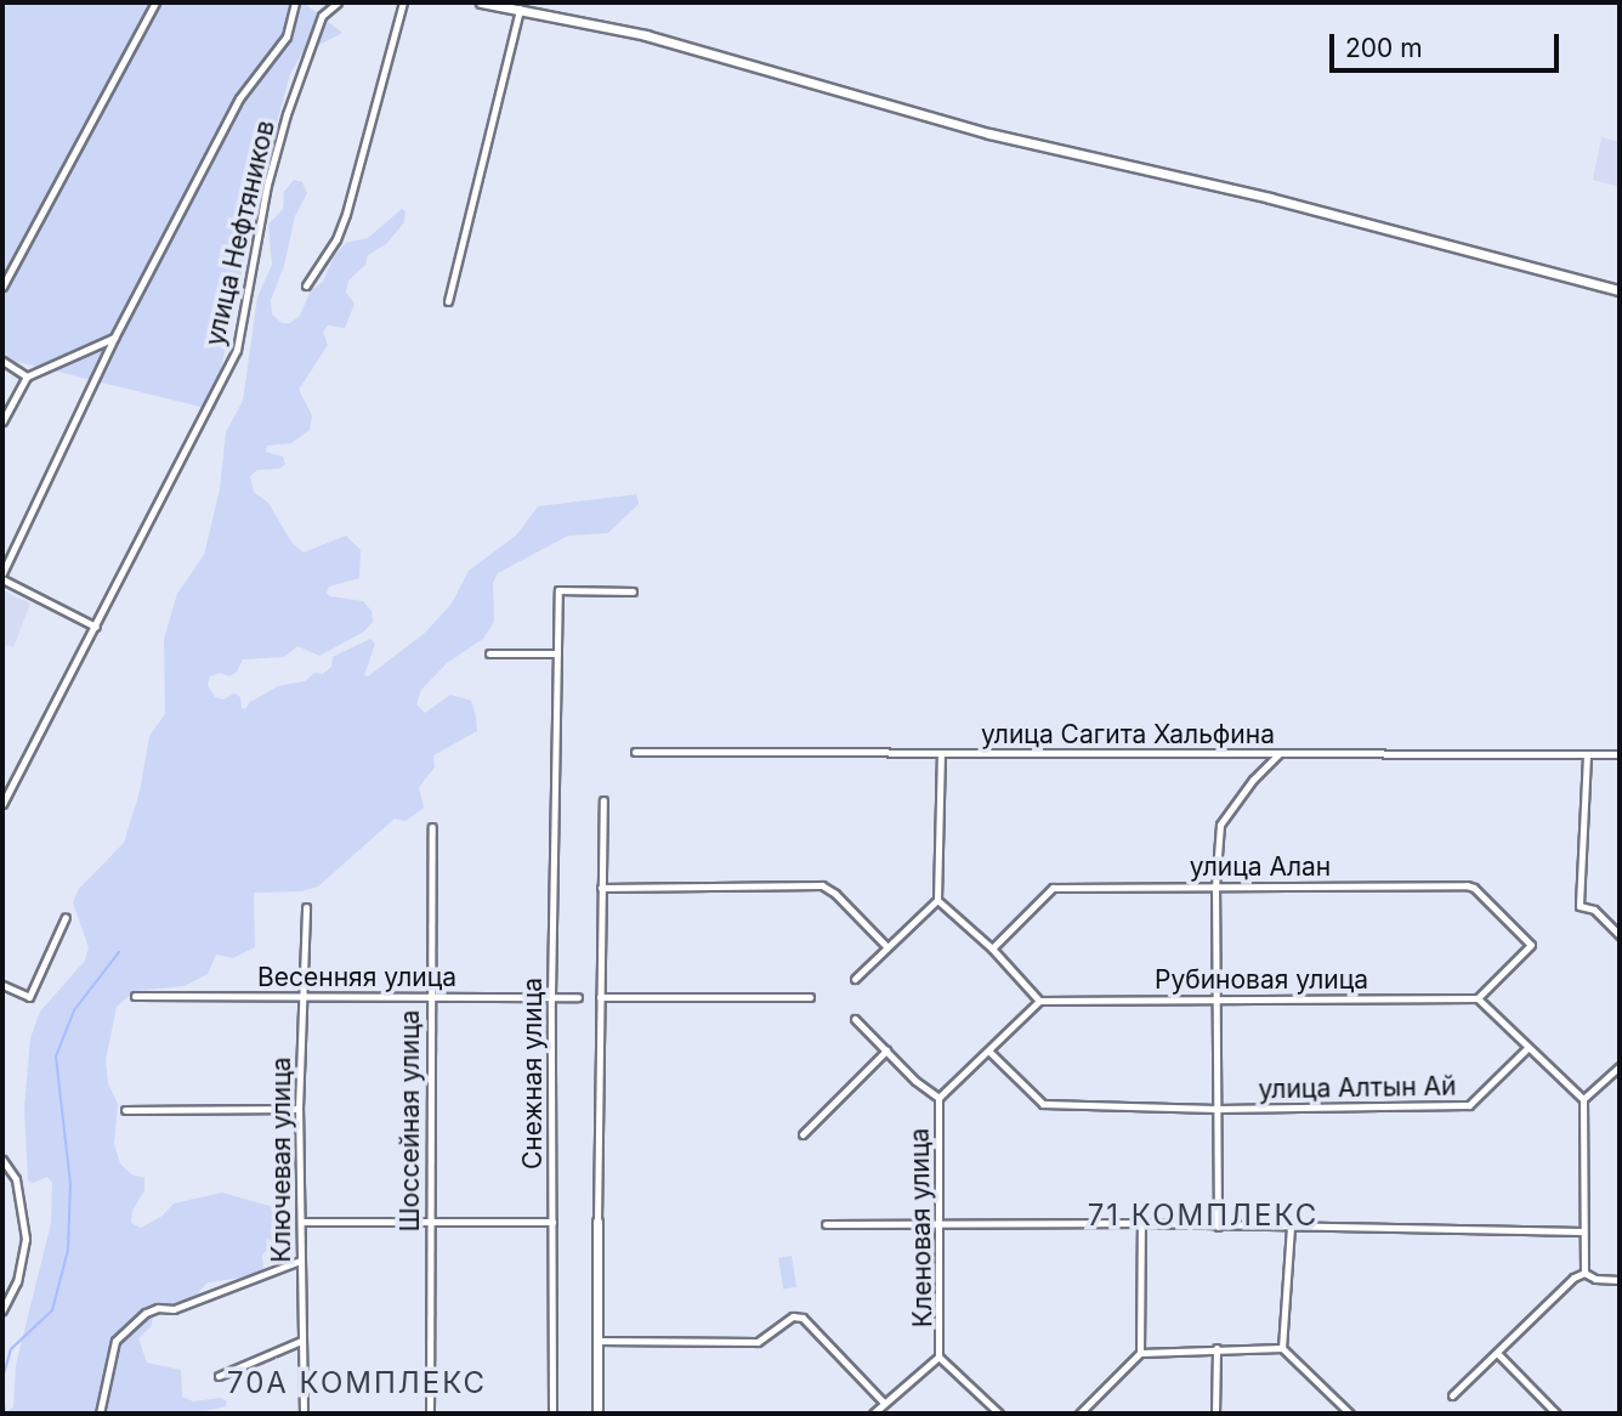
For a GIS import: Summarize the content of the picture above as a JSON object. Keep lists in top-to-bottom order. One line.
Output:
{"streets":{"street":["улица Нефтяников","улица Сагита Хальфина","улица Алан","Весенняя улица","Рубиновая улица","Снежная улица","улица Алтын Ай","Шоссейная улица","Ключевая улица","Кленовая улица"]},"crossings":[["улица Алан","Рубиновая улица"],["Весенняя улица","Снежная улица"],["Весенняя улица","Шоссейная улица"],["Весенняя улица","Ключевая улица"]],"districts":["71 КОМПЛЕКС","70А КОМПЛЕКС"],"scale_bar":"200 m"}
